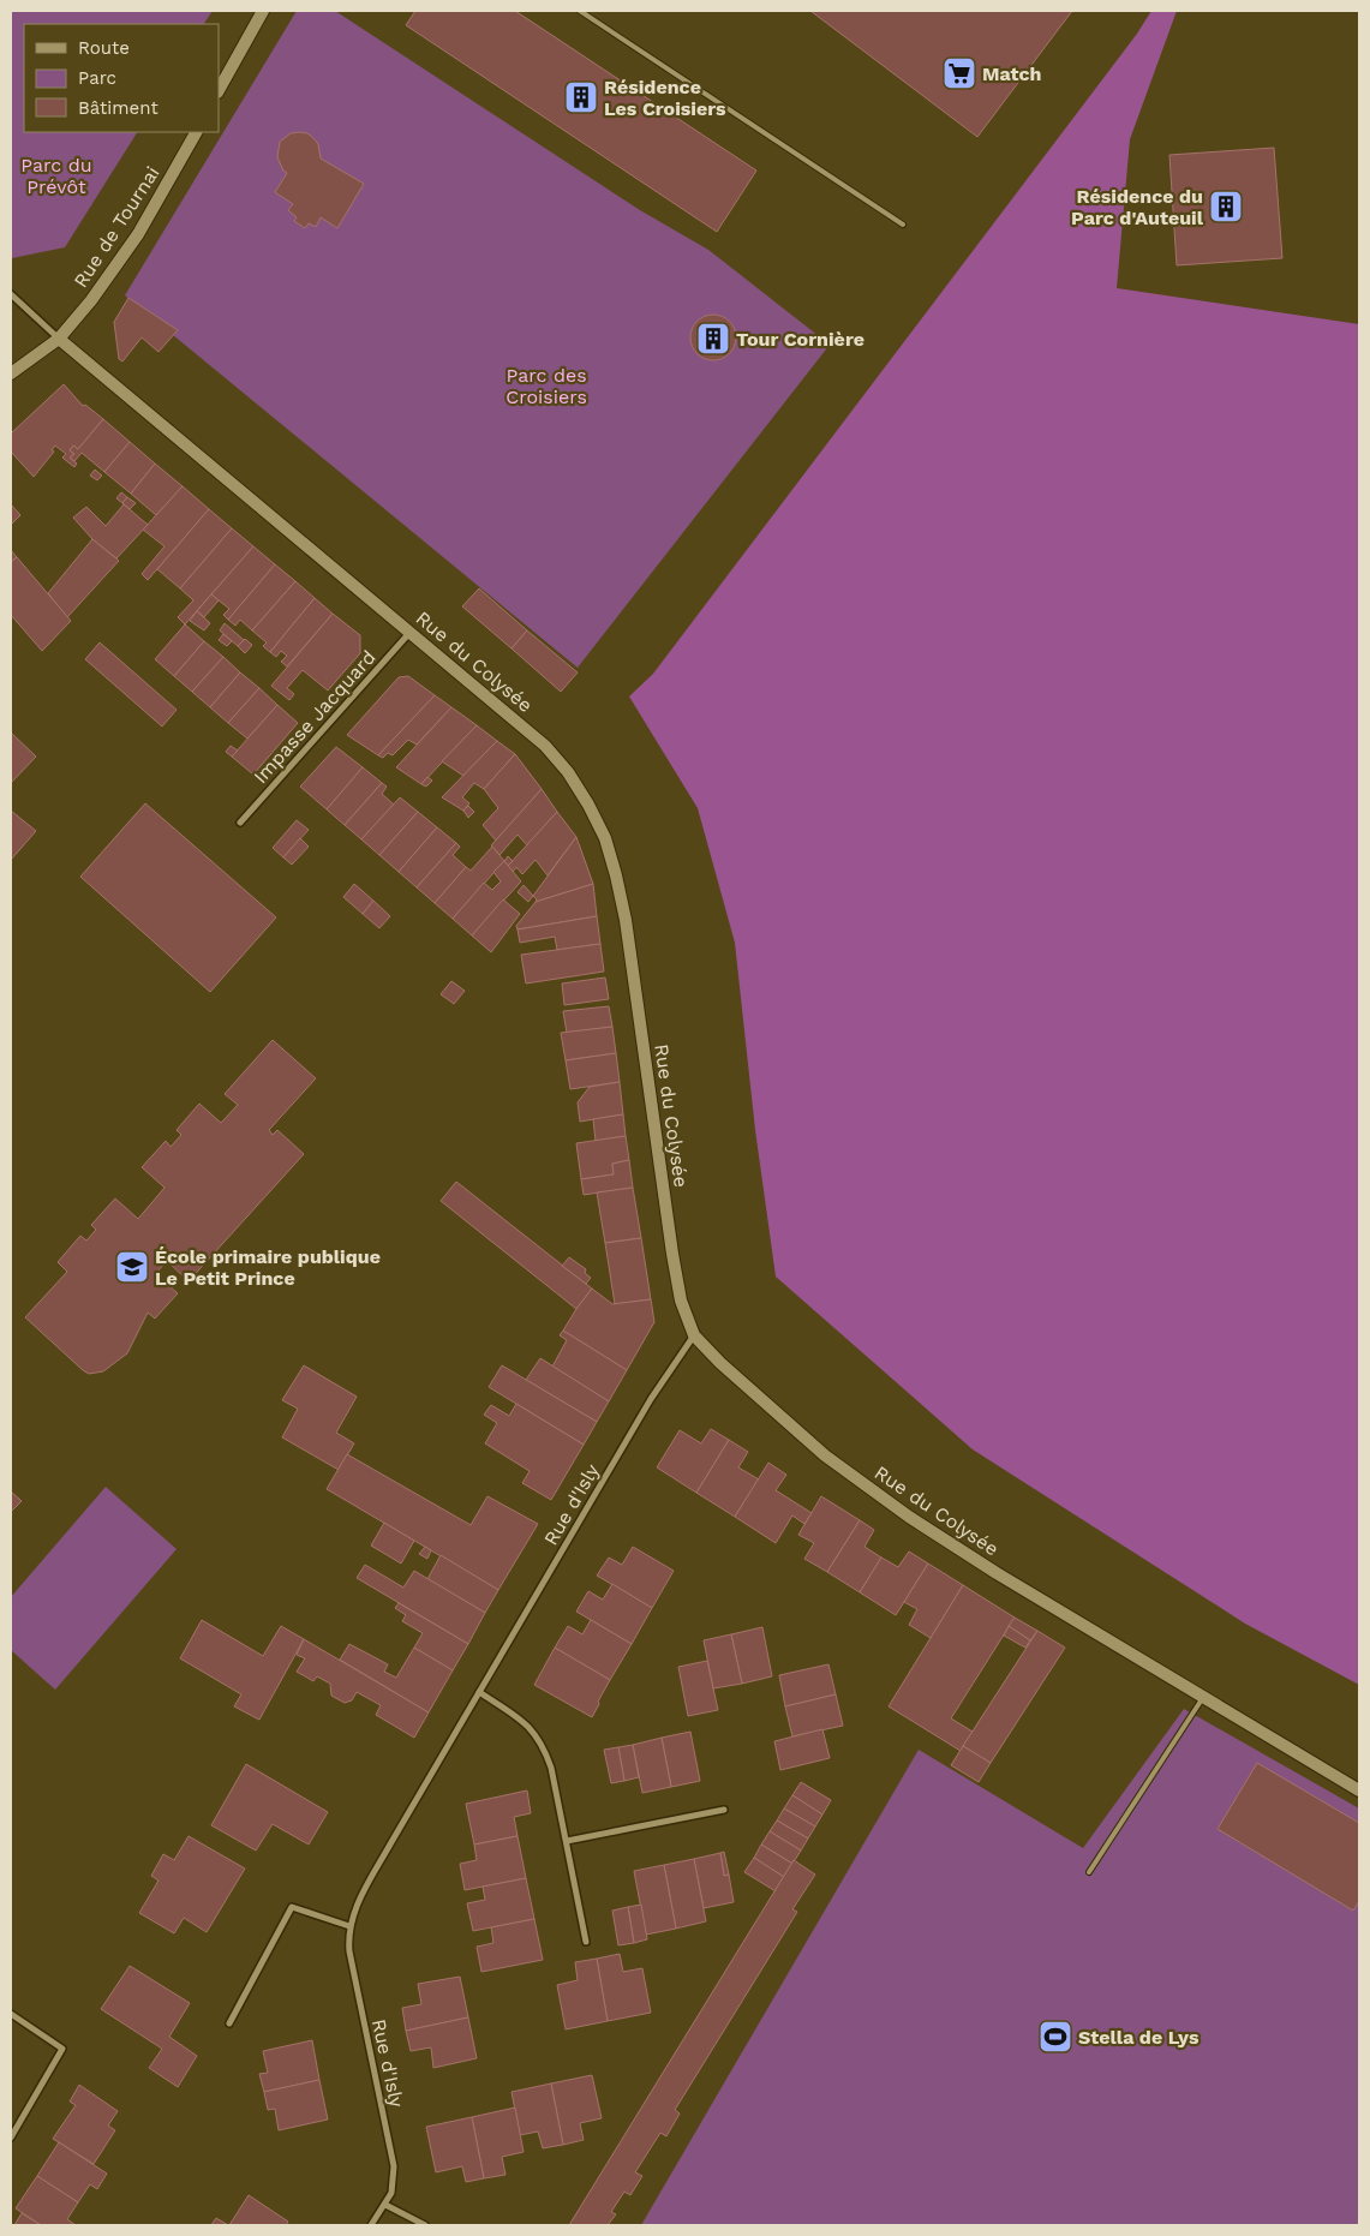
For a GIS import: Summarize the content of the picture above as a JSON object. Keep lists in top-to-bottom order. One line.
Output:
{"streets":{"street":["Rue de Tournai","Rue du Colysée","Impasse Jacquard","Rue d'Isly"]},"crossings":[["Rue de Tournai","Rue du Colysée"],["Rue du Colysée","Impasse Jacquard"],["Rue du Colysée","Rue d'Isly"]],"parks":["Parc du Prévôt","Parc des Croisiers"],"places":{"supermarket":["Match"],"building":["Résidence Les Croisiers","Résidence du Parc d'Auteuil","Tour Cornière"],"school or university":["École primaire publique Le Petit Prince"],"sports":["Stella de Lys"]},"legend":["Route","Parc","Bâtiment"]}
